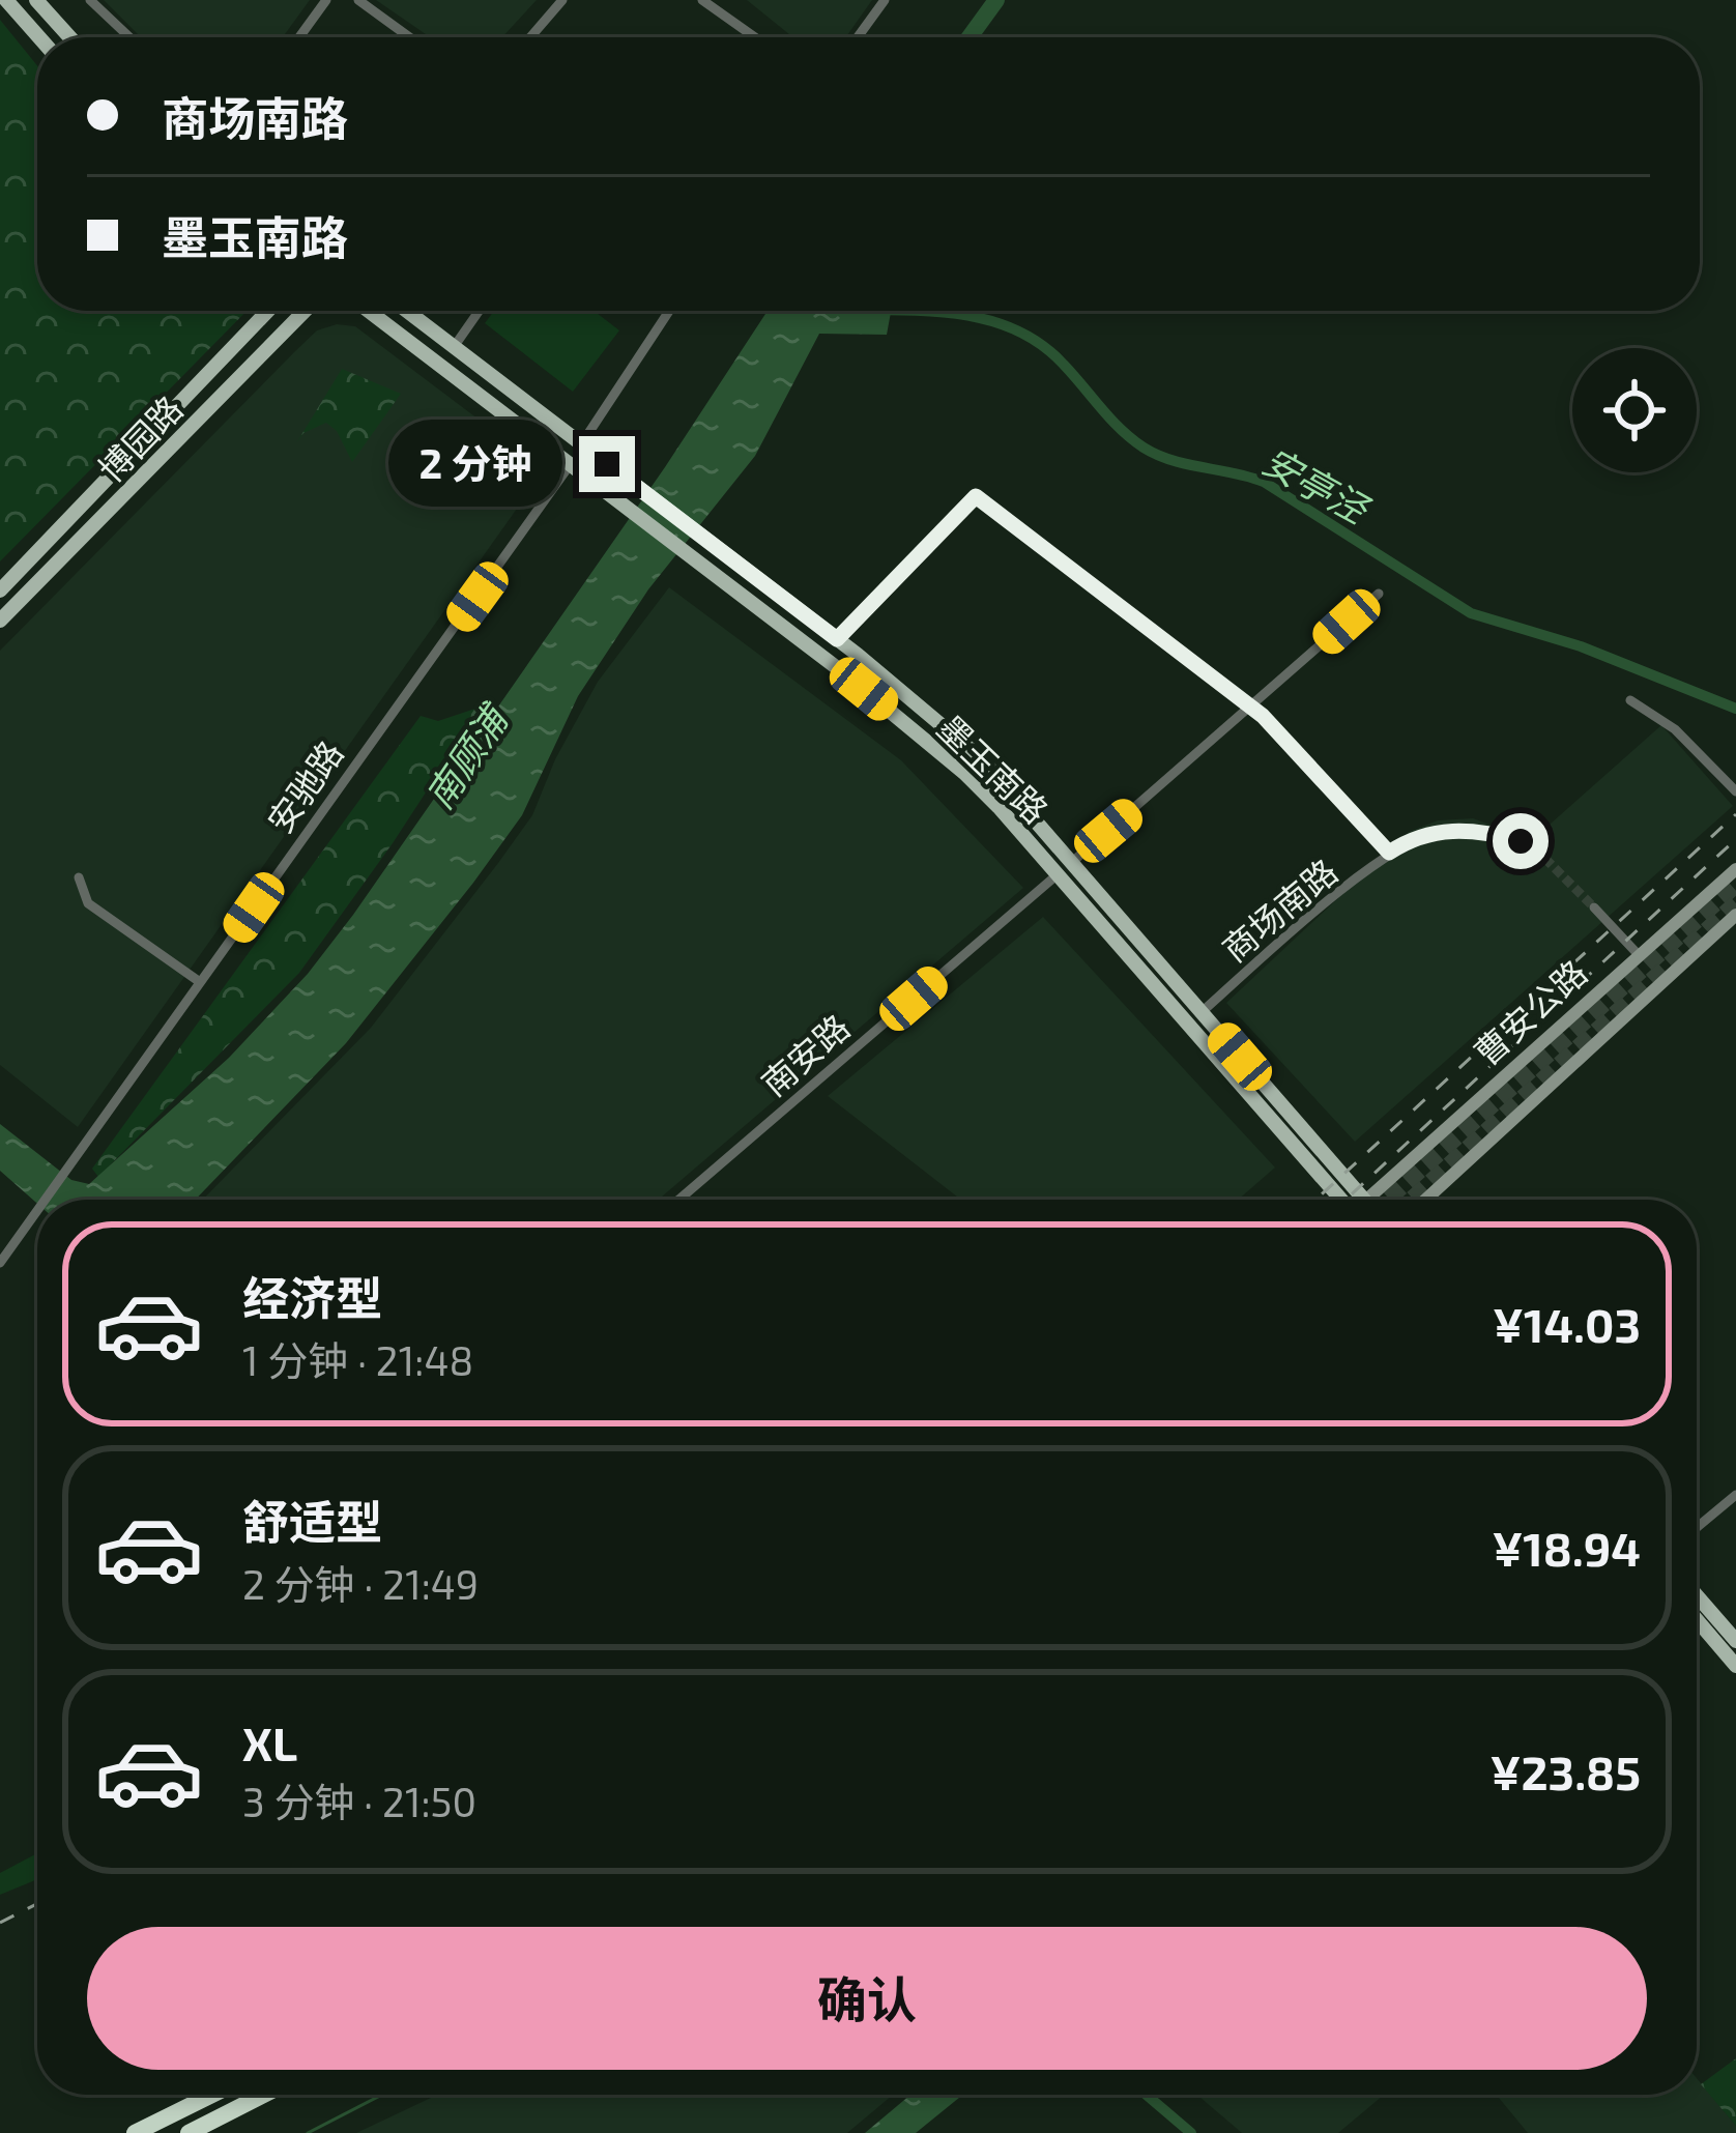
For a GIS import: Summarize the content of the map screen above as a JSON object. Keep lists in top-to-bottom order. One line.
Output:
{"streets":{"main road":["博园路","墨玉南路","曹安公路"],"street":["安驰路","商场南路","南安路"]},"crossings":[["墨玉南路","安驰路"],["墨玉南路","商场南路"],["墨玉南路","南安路"]],"water":["安亭泾","南顾浦"],"page":{"banner":["商场南路","墨玉南路"],"bubble":"2 分钟","list":[{"name":"经济型","note":"1 分钟 · 21:48","value":"¥14.03"},{"name":"舒适型","note":"2 分钟 · 21:49","value":"¥18.94"},{"name":"XL","note":"3 分钟 · 21:50","value":"¥23.85"}],"buttons":"确认"}}
